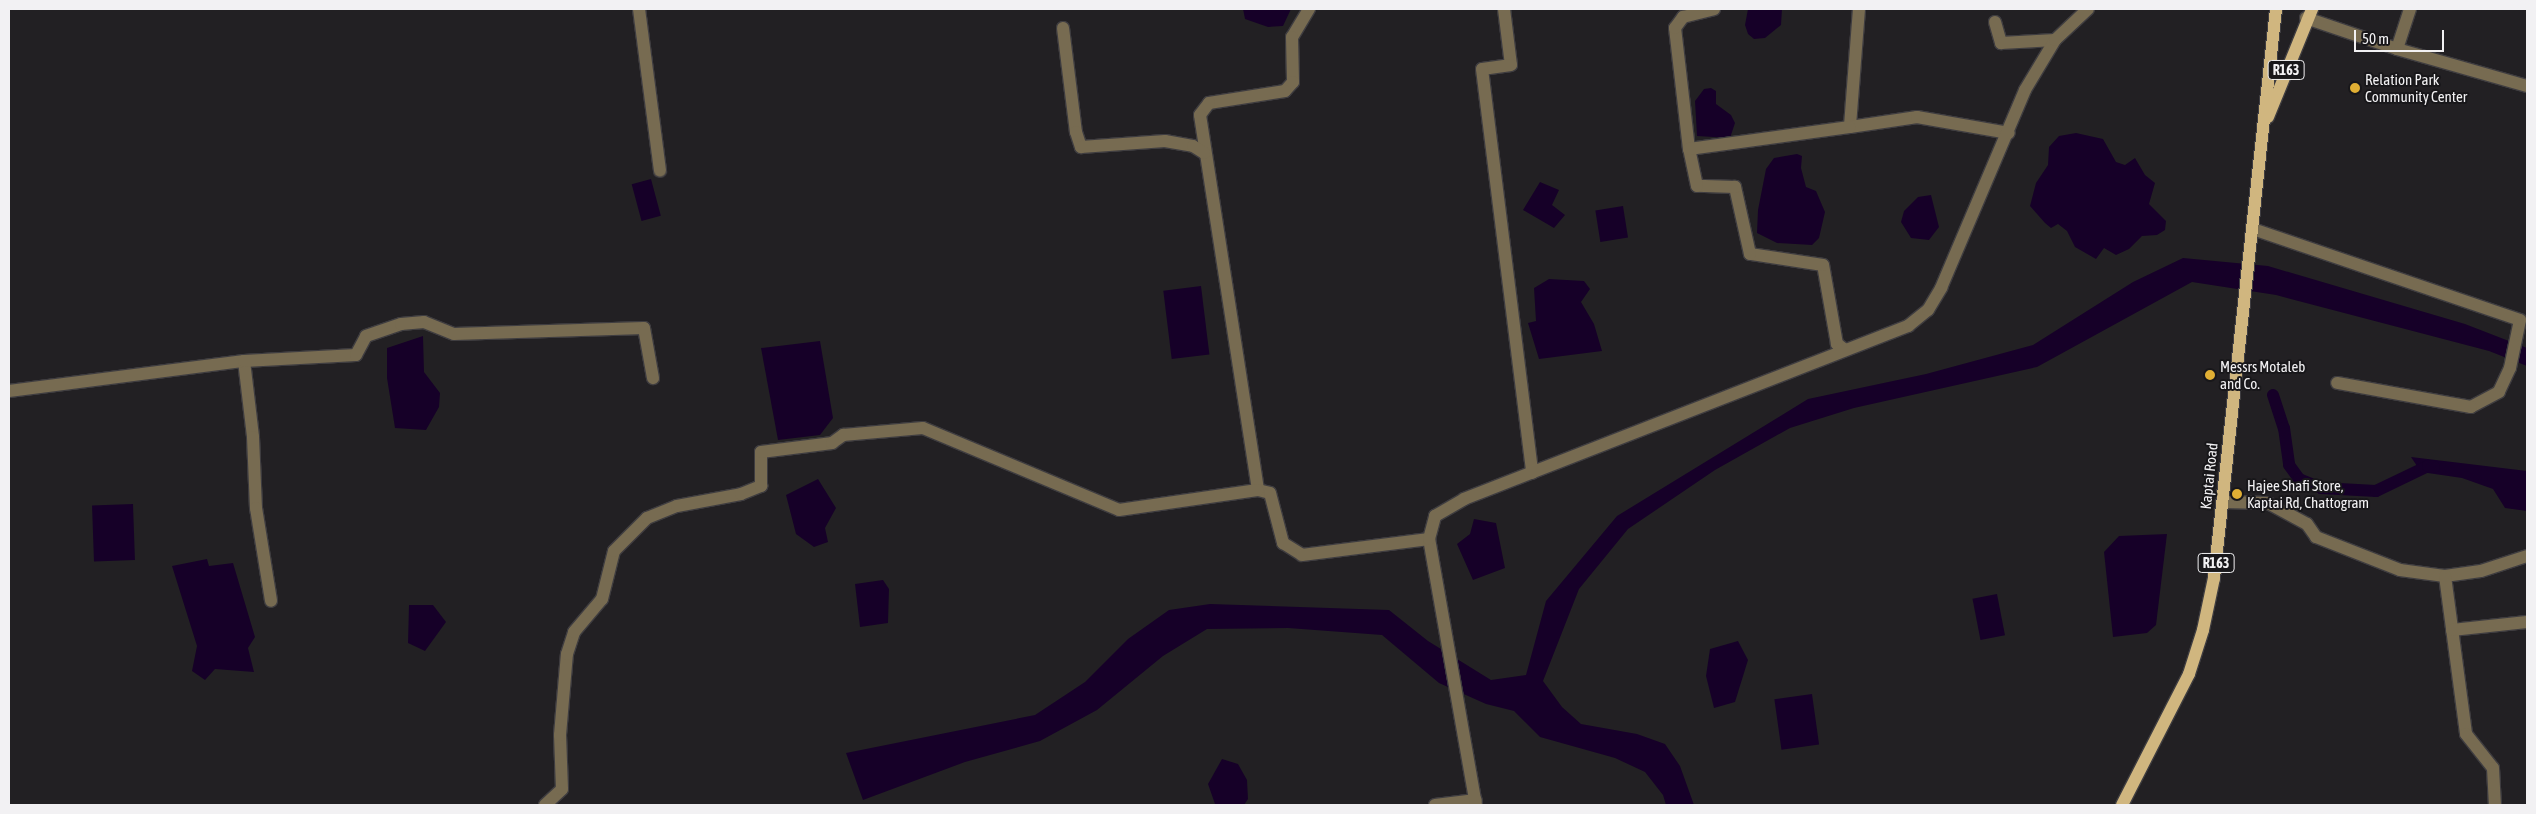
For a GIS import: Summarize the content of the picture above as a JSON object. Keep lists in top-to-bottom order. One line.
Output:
{"streets":{"main road":["R163","Kaptai Road"]},"crossings":[["R163","Kaptai Road"]],"places":["Relation Park Community Center","Messrs Motaleb and Co.","Hajee Shafi Store, Kaptai Rd, Chattogram"],"scale_bar":"50 m"}
